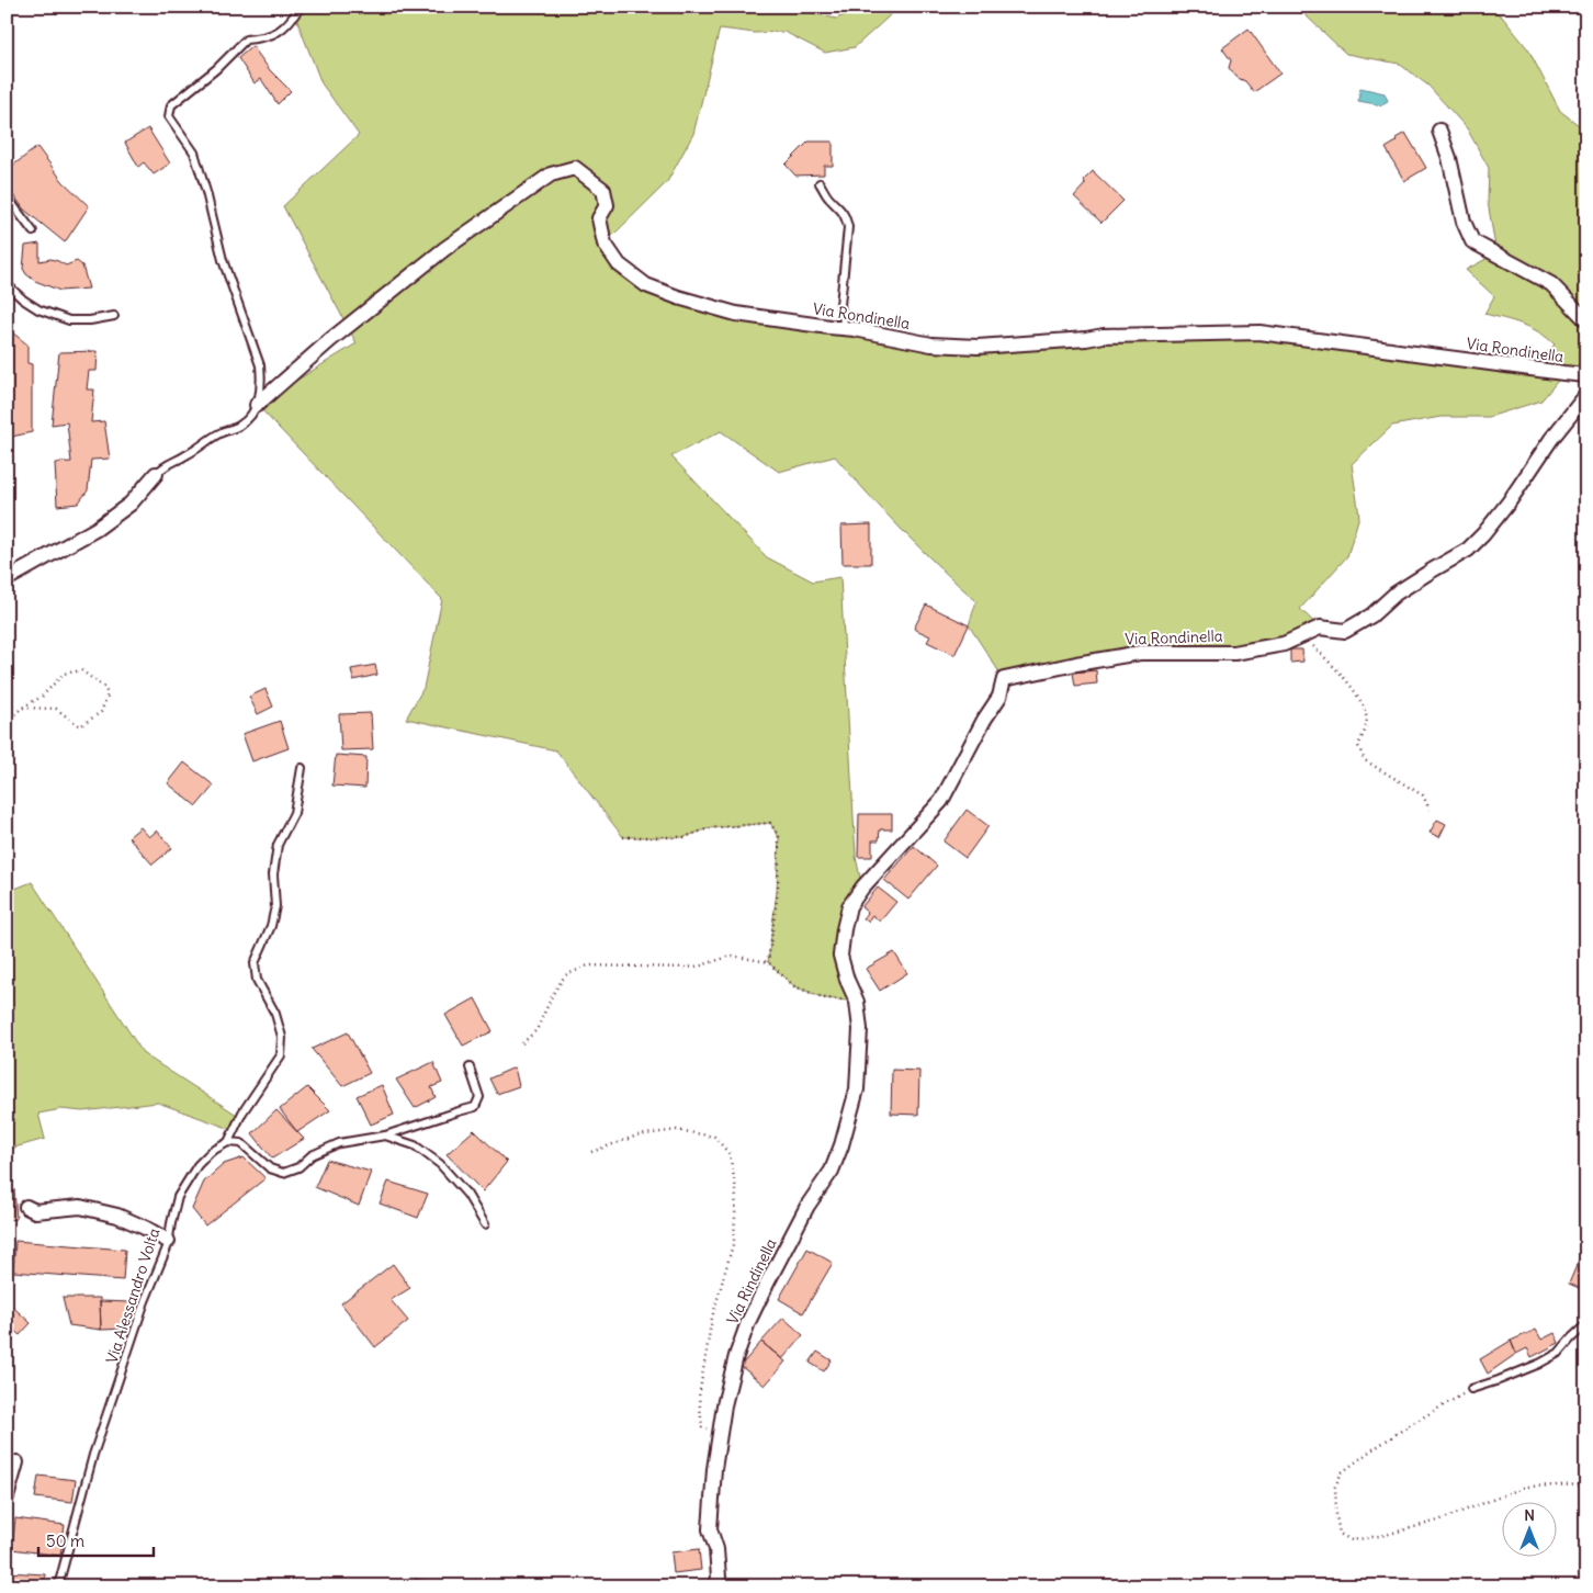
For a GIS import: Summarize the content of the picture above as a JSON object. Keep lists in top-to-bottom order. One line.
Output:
{"streets":{"street":["Via Rondinella","Via Rindinella"],"lane":["Via Alessandro Volta"]},"crossings":[["Via Rondinella","Via Rindinella"]],"scale_bar":"50 m","north":"top"}
